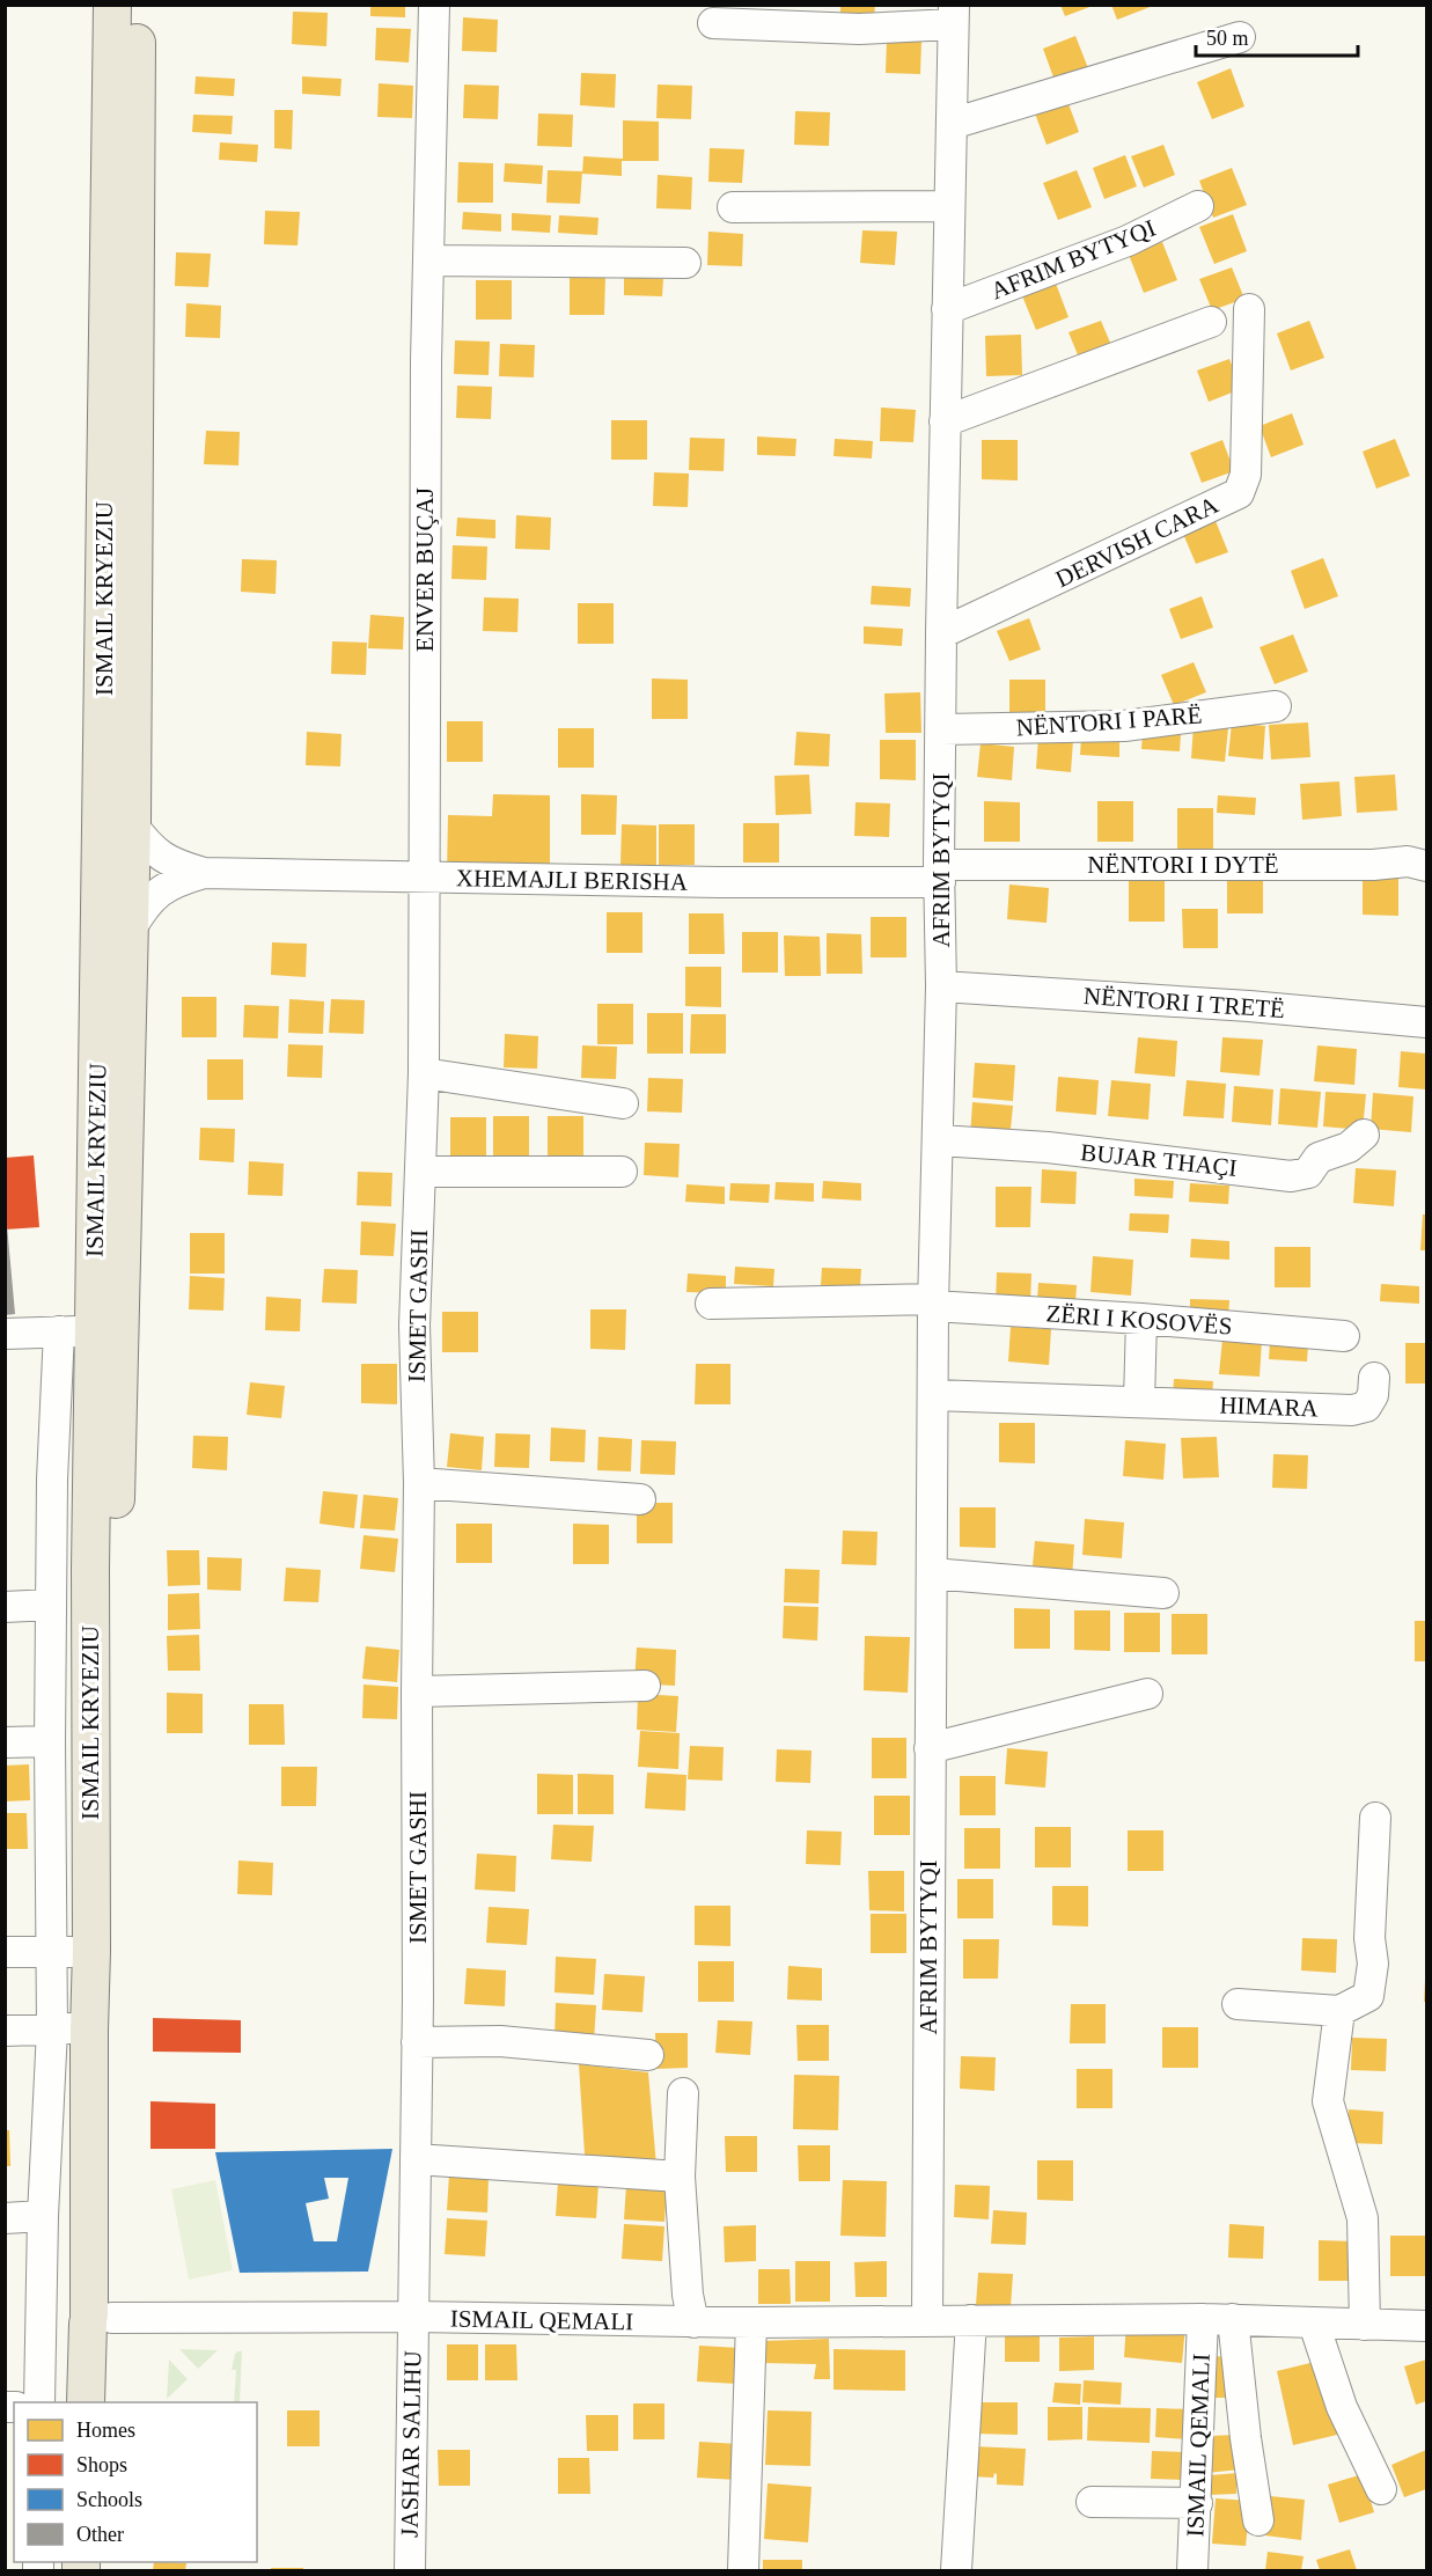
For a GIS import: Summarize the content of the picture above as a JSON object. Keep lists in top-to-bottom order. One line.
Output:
{"streets":{"main road":["ISMAIL KRYEZIU"],"street":["AFRIM BYTYQI","DERVISH CARA","ENVER BUÇAJ","NËNTORI I PARË","NËNTORI I DYTË","XHEMAJLI BERISHA","NËNTORI I TRETË","BUJAR THAÇI","ISMET GASHI","ZËRI I KOSOVËS","HIMARA","ISMAIL QEMALI","JASHAR SALIHU"]},"crossings":[["AFRIM BYTYQI","DERVISH CARA"],["AFRIM BYTYQI","NËNTORI I PARË"],["AFRIM BYTYQI","NËNTORI I DYTË"],["AFRIM BYTYQI","XHEMAJLI BERISHA"],["AFRIM BYTYQI","NËNTORI I TRETË"],["AFRIM BYTYQI","BUJAR THAÇI"],["AFRIM BYTYQI","ZËRI I KOSOVËS"],["AFRIM BYTYQI","HIMARA"],["AFRIM BYTYQI","ISMAIL QEMALI"],["ENVER BUÇAJ","XHEMAJLI BERISHA"],["ENVER BUÇAJ","ISMET GASHI"],["ISMAIL KRYEZIU","XHEMAJLI BERISHA"],["ISMAIL KRYEZIU","ISMAIL QEMALI"],["NËNTORI I DYTË","XHEMAJLI BERISHA"],["XHEMAJLI BERISHA","ISMET GASHI"],["ISMET GASHI","ISMAIL QEMALI"],["ISMET GASHI","JASHAR SALIHU"],["ISMAIL QEMALI","JASHAR SALIHU"]],"legend":["Homes","Shops","Schools","Other"],"scale_bar":"50 m"}
